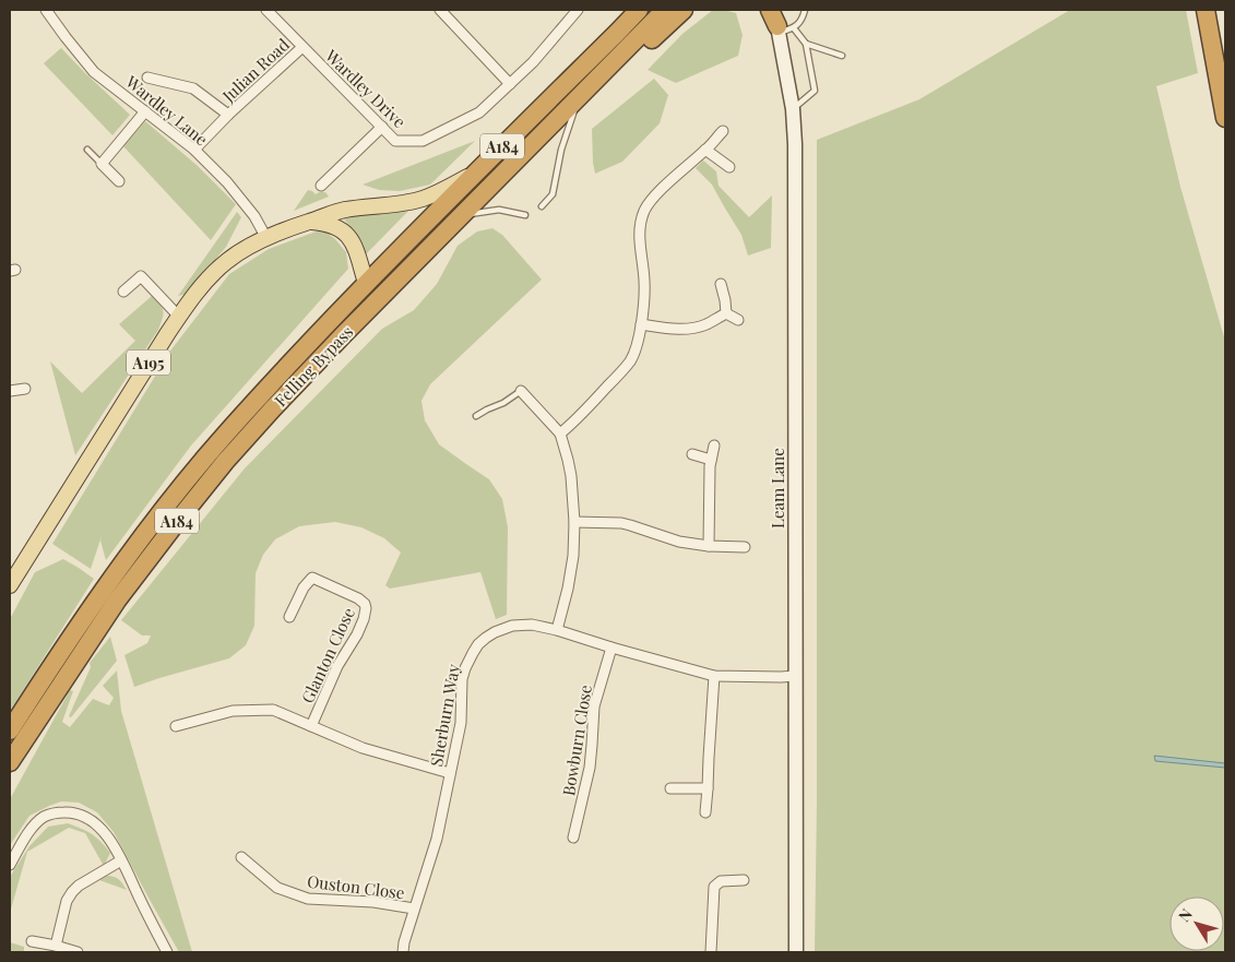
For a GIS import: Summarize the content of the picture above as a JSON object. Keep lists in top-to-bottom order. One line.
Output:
{"streets":{"highway":["A184","Felling Bypass"],"main road":["A195","Leam Lane"],"street":["Julian Road","Wardley Drive","Wardley Lane","Glanton Close","Sherburn Way","Bowburn Close","Ouston Close"]},"crossings":[["Julian Road","Wardley Drive"],["Julian Road","Wardley Lane"],["Wardley Lane","A195"],["A184","Felling Bypass"],["A195","Felling Bypass"],["Leam Lane","Sherburn Way"],["Glanton Close","Sherburn Way"],["Sherburn Way","Bowburn Close"],["Sherburn Way","Ouston Close"]],"north":"top left"}
